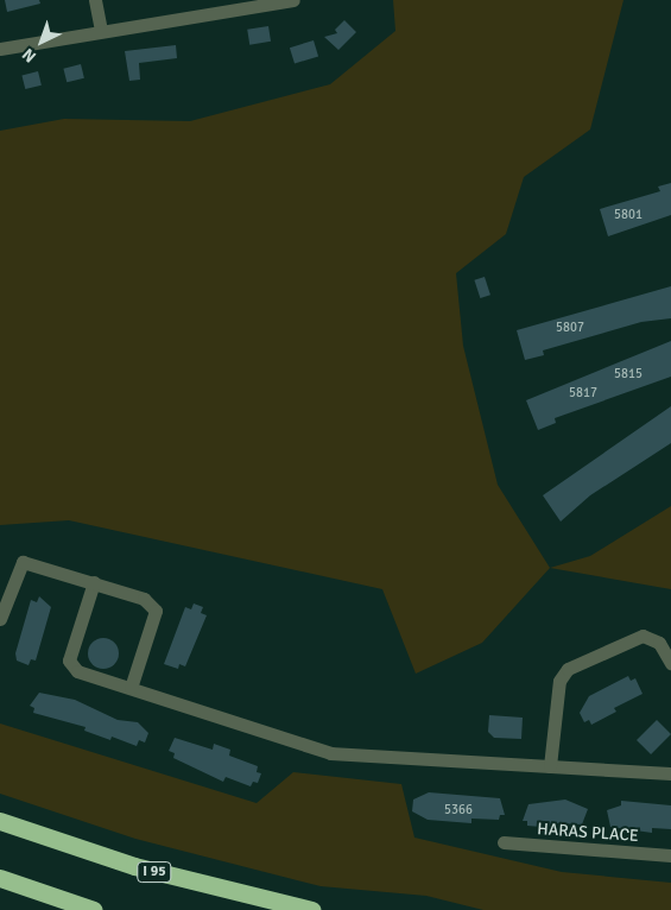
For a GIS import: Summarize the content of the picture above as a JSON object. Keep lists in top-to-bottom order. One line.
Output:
{"streets":{"highway":["I 95"],"street":["HARAS PLACE"]},"house_numbers":["5801","5807","5815","5817","5366"],"north":"bottom left"}
